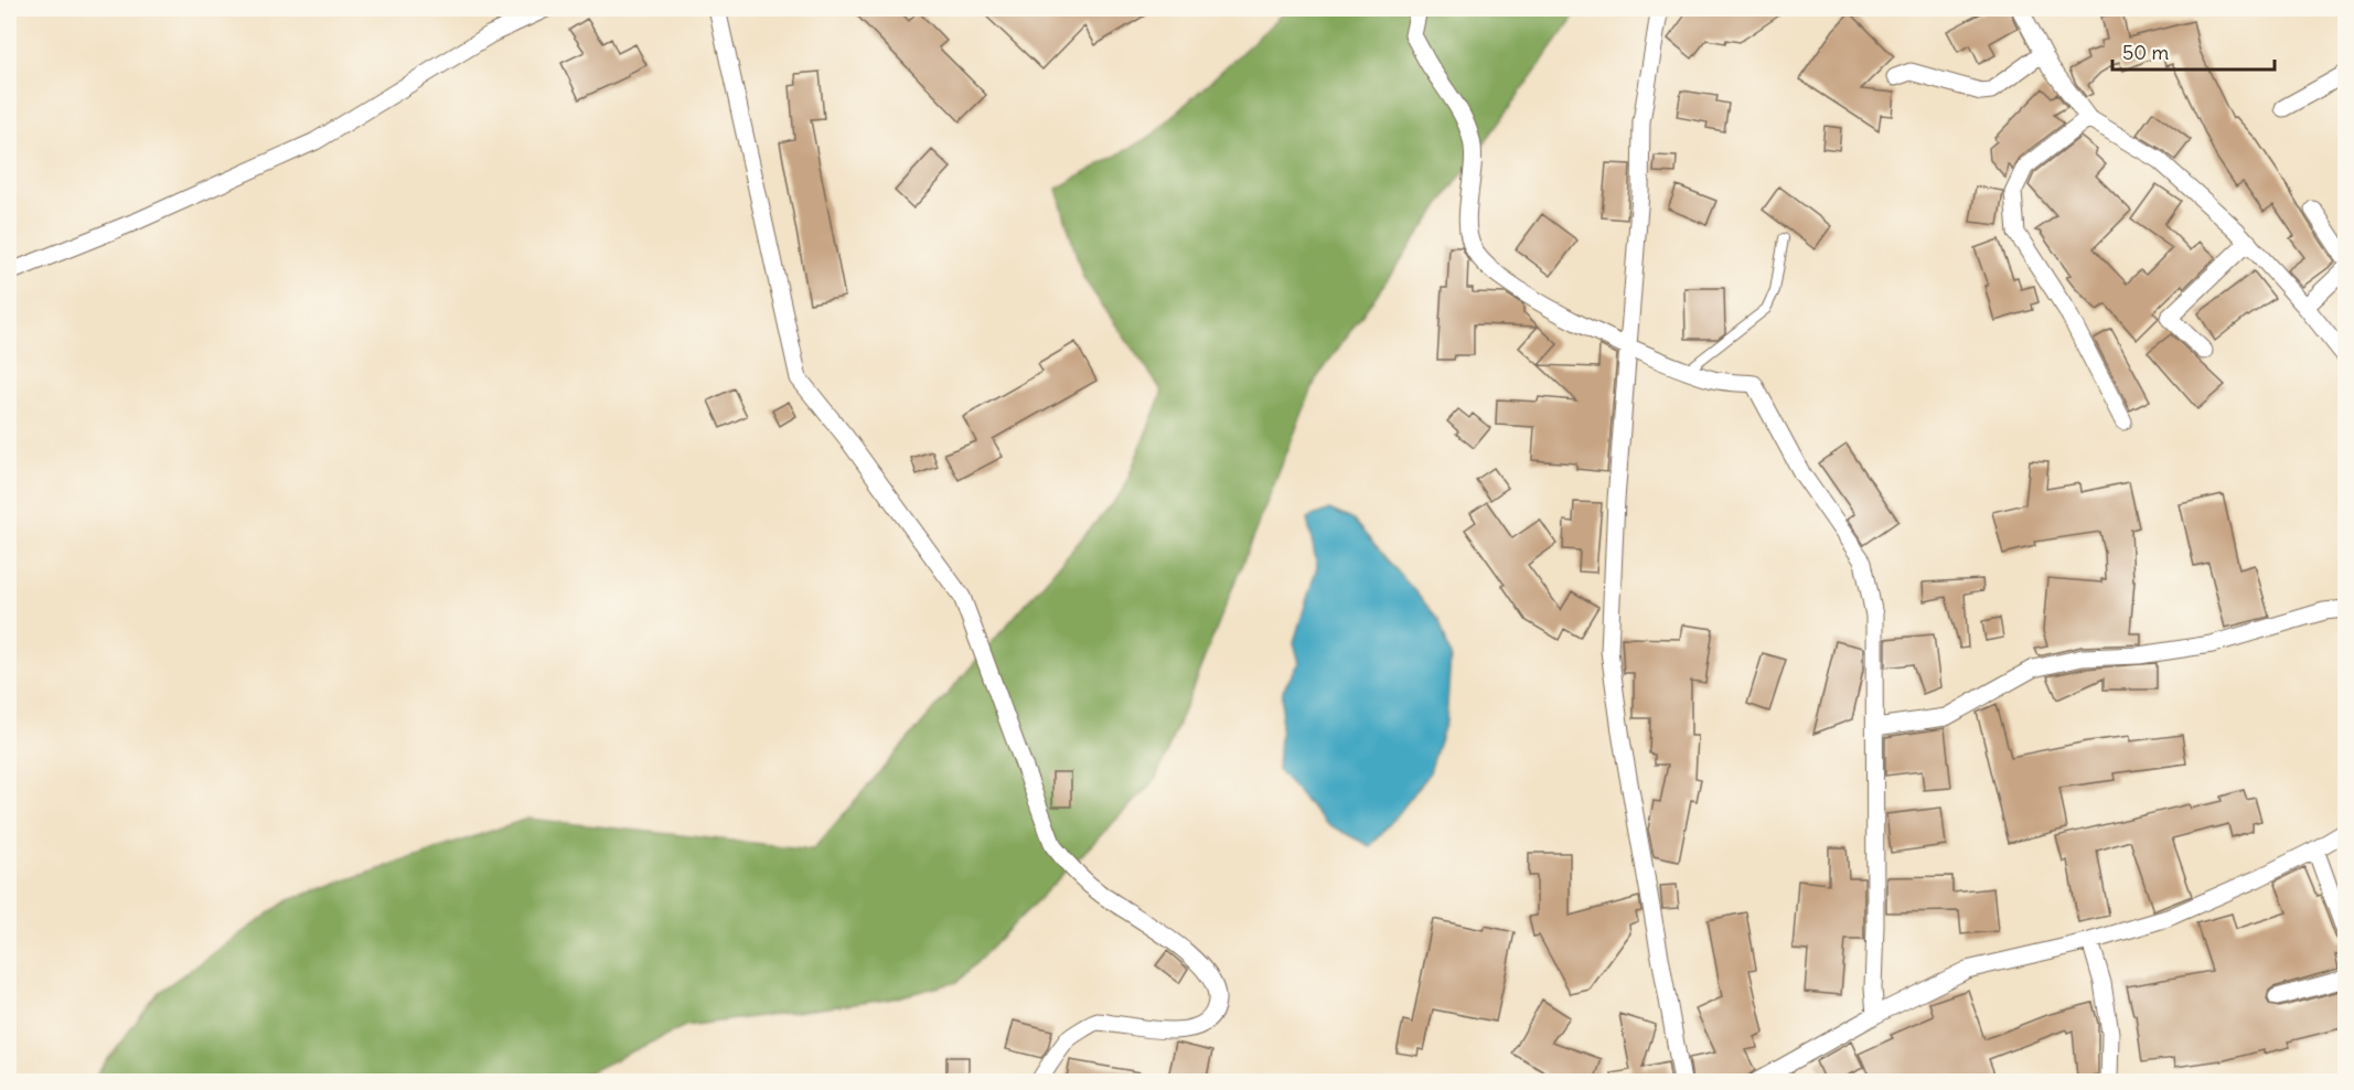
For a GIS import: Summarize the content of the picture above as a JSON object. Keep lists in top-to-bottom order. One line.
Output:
{"scale_bar":"50 m"}
